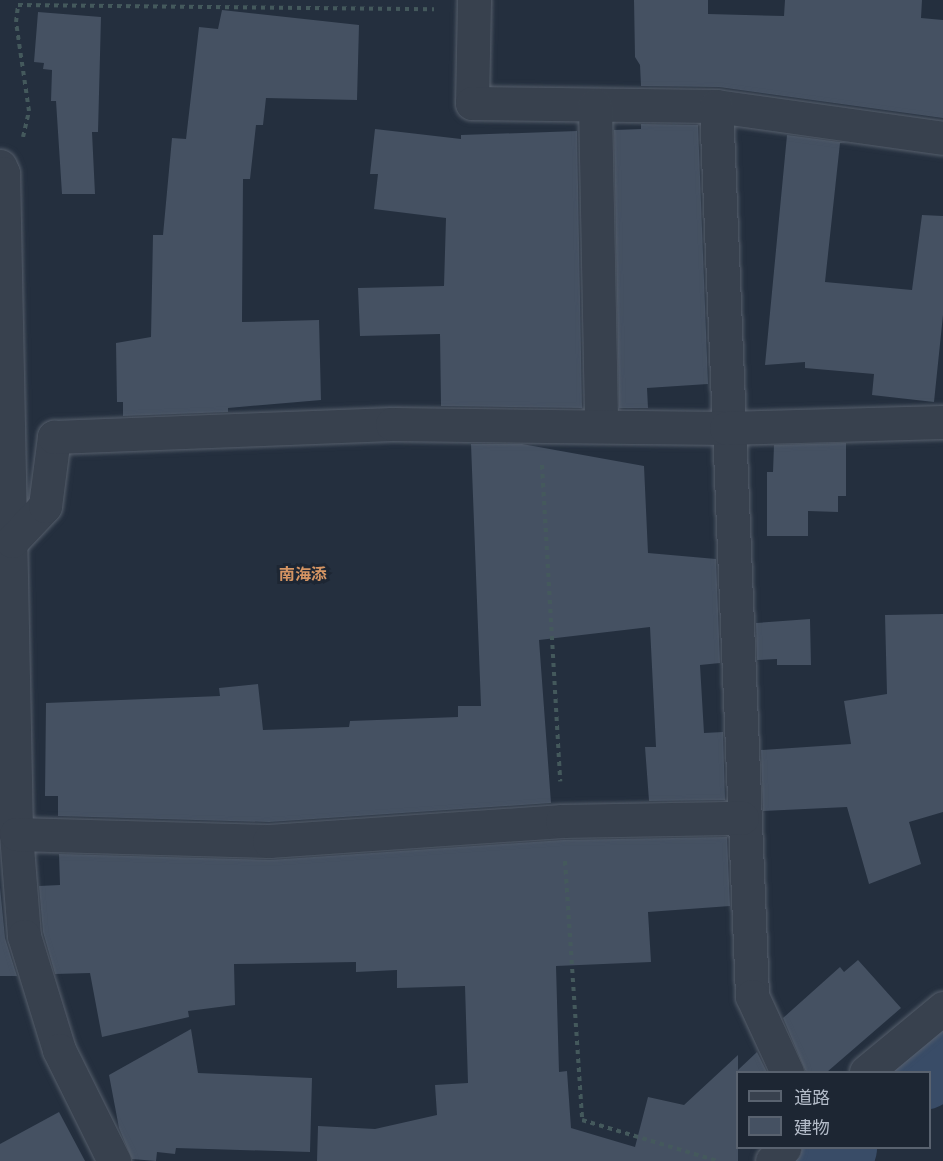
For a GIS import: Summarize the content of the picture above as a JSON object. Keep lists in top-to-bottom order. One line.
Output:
{"districts":["南海添"],"legend":["道路","建物"]}
